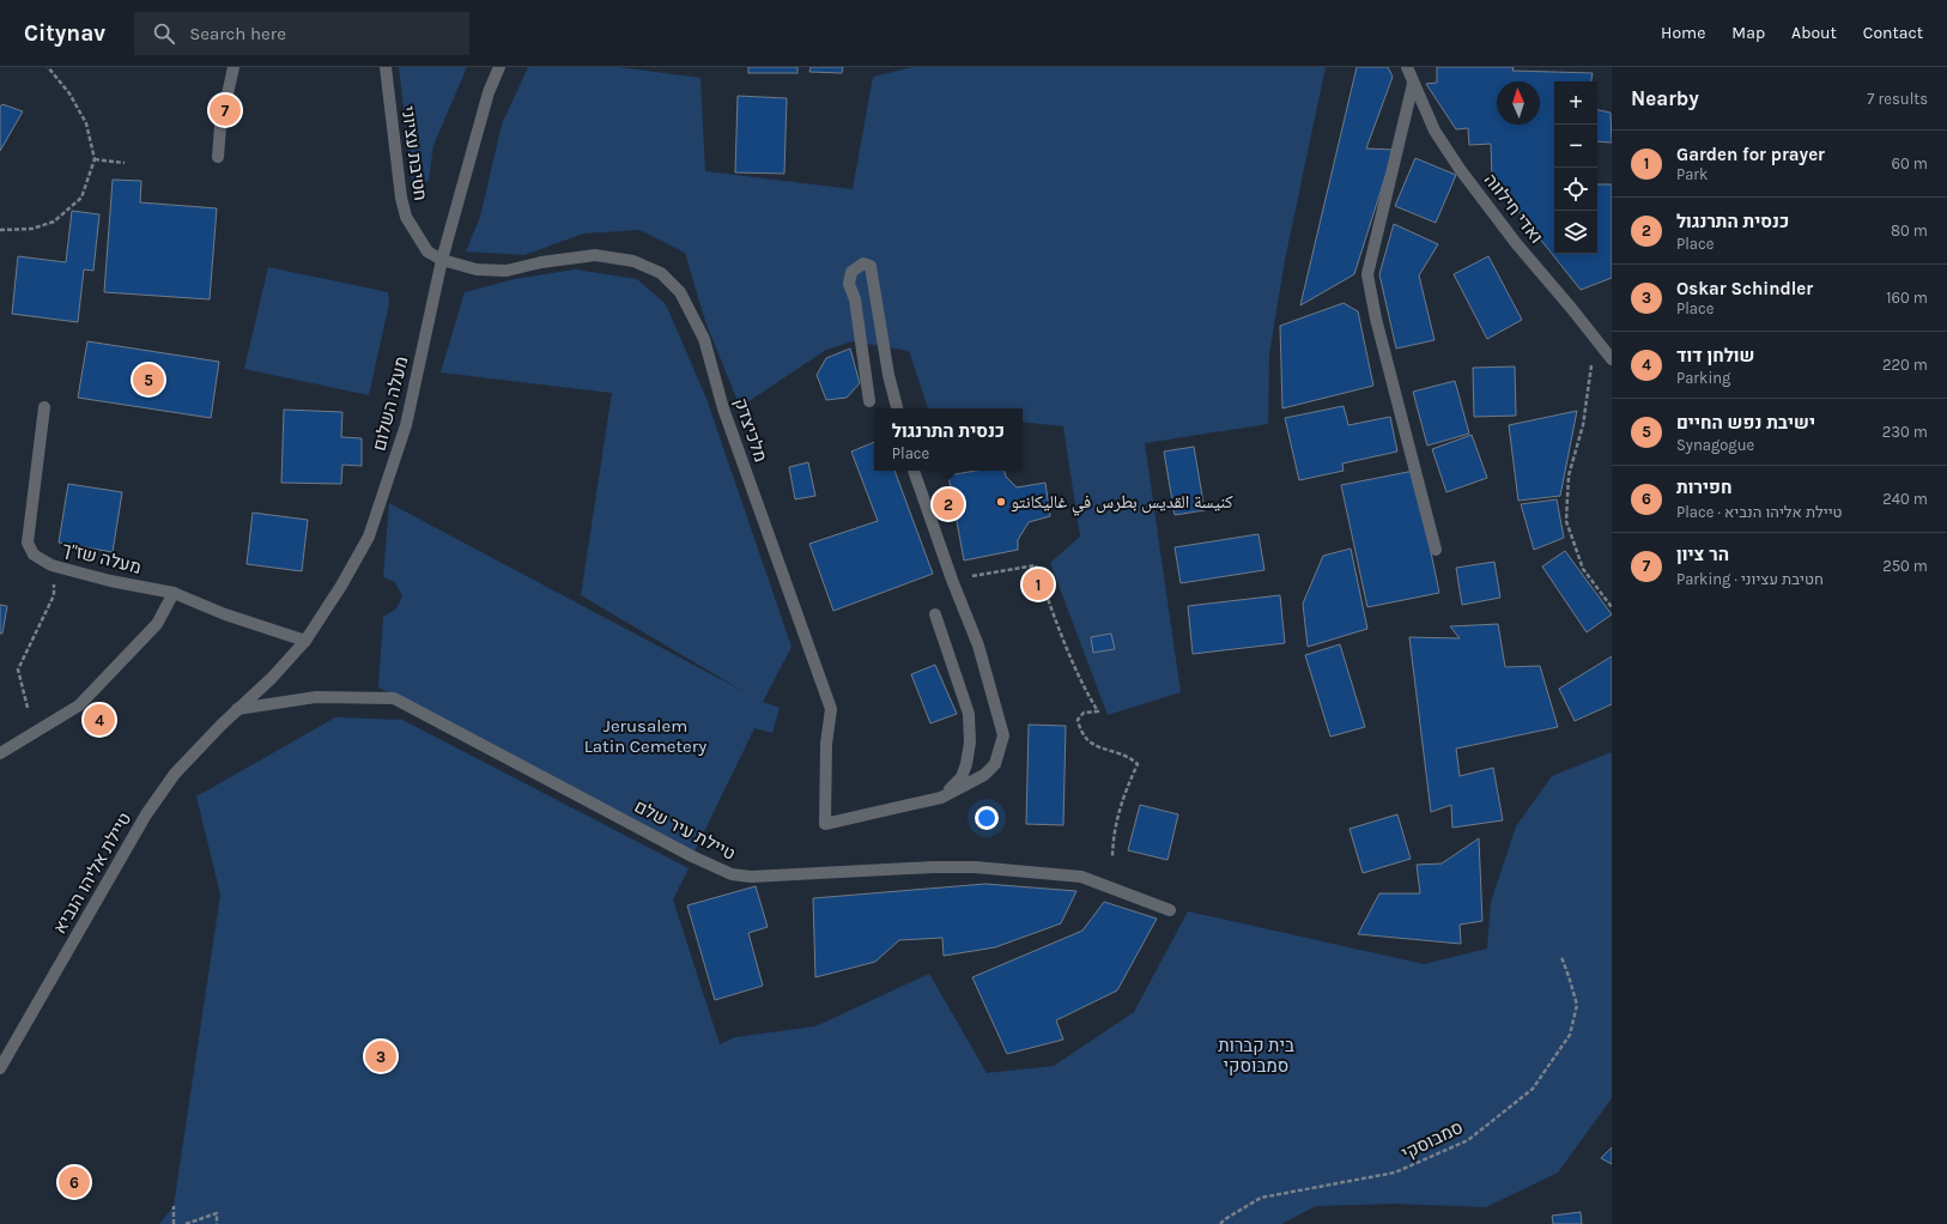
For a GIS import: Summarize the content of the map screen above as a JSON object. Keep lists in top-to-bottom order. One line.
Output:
{"streets":{"street":["חטיבת עציוני","ואדי חילווה","מעלה השלום","מלכיצדק","מעלה שז\"ך","טיילת עיר שלם","טיילת אליהו הנביא"],"path":["סמבוסקי"]},"crossings":[["חטיבת עציוני","מעלה השלום"],["חטיבת עציוני","מלכיצדק"],["מעלה השלום","מלכיצדק"],["מעלה השלום","מעלה שז\"ך"],["מעלה השלום","טיילת עיר שלם"],["מעלה השלום","טיילת אליהו הנביא"],["טיילת עיר שלם","טיילת אליהו הנביא"]],"parks":["Jerusalem Latin Cemetery","בית קברות סמבוסקי"],"places":["كنيسة القديس بطرس في غاليكانتو"],"north":"top","page":{"header":"Citynav","search":"Search here","nav":["Home","Map","About","Contact"],"heading":["Nearby","7 results"],"map_buttons":["+","−"],"pins":["7","5","2","1","4","3","6"],"list":[{"mark":"1","name":"Garden for prayer","note":"Park","value":"60 m"},{"mark":"2","name":"כנסית התרנגול","note":"Place","value":"80 m"},{"mark":"3","name":"Oskar Schindler","note":"Place","value":"160 m"},{"mark":"4","name":"שולחן דוד","note":"Parking","value":"220 m"},{"mark":"5","name":"ישיבת נפש החיים","note":"Synagogue","value":"230 m"},{"mark":"6","name":"חפירות","note":"Place · טיילת אליהו הנביא","value":"240 m"},{"mark":"7","name":"הר ציון","note":"Parking · חטיבת עציוני","value":"250 m"}],"popup":["כנסית התרנגול","Place"]}}
